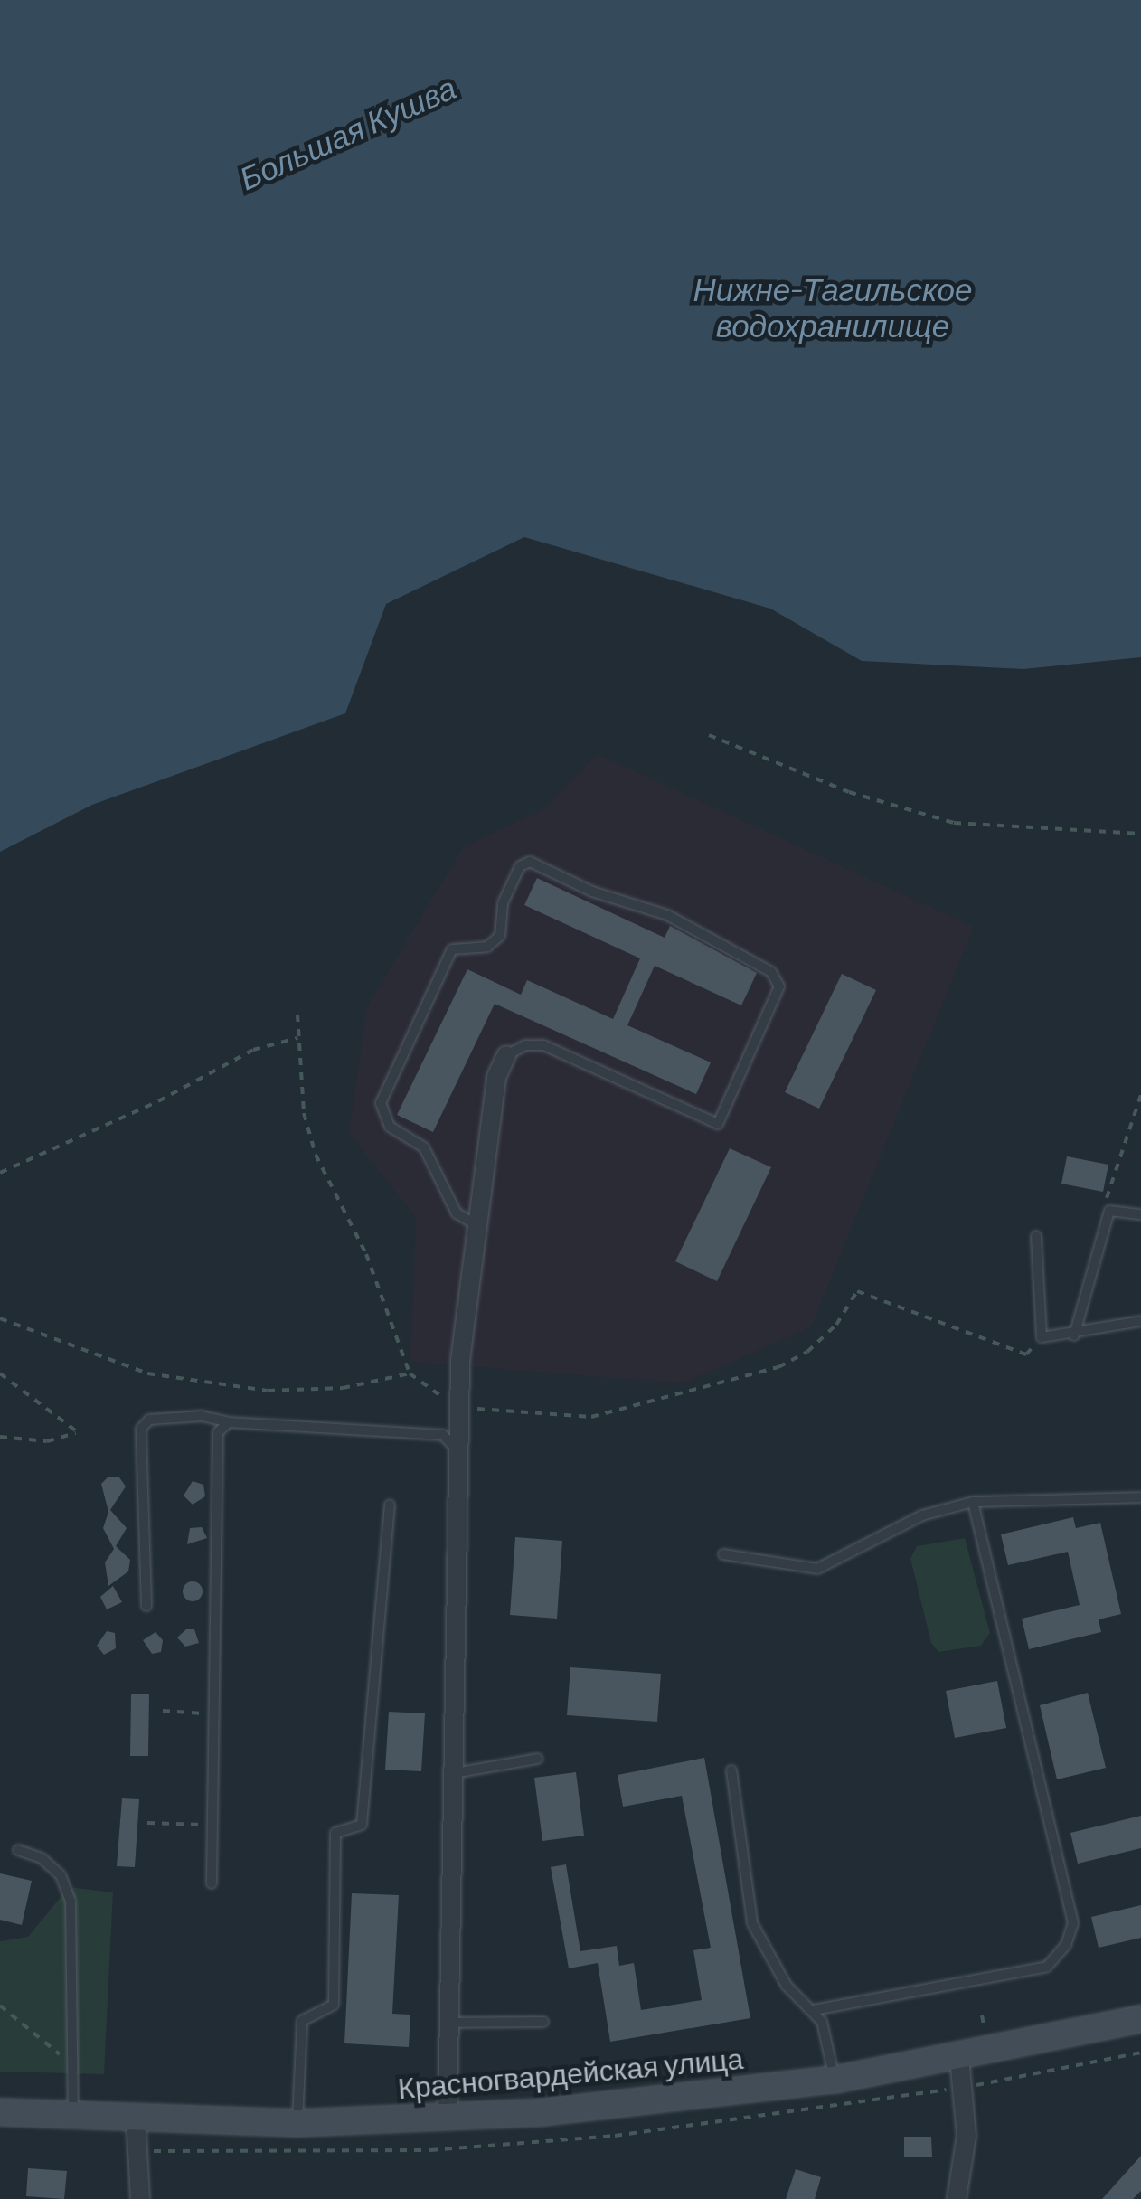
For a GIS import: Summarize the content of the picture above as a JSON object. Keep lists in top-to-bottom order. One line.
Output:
{"streets":{"main road":["Красногвардейская улица"]},"water":["Большая Кушва","Нижне-Тагильское водохранилище"]}
